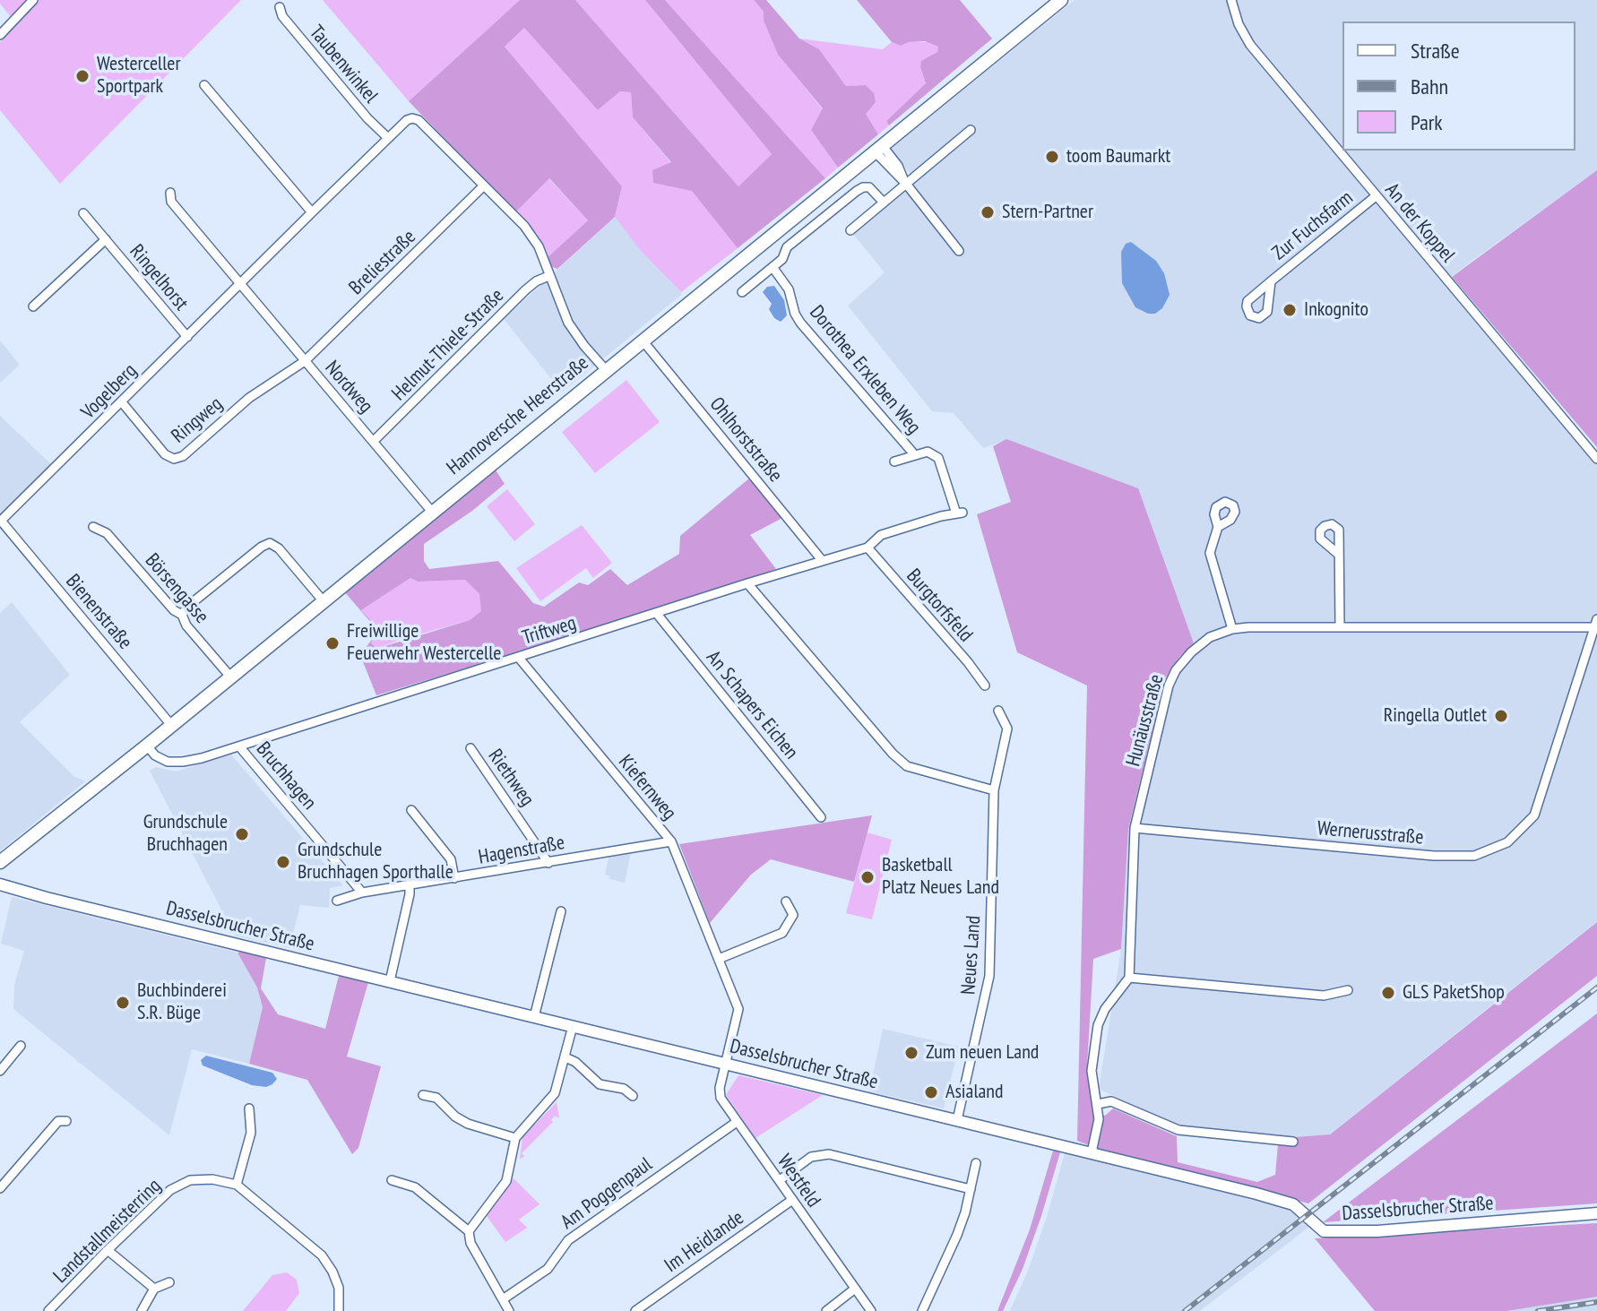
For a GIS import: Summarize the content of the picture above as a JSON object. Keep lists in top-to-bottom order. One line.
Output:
{"streets":{"main road":["Hannoversche Heerstraße"],"street":["Taubenwinkel","An der Koppel","Zur Fuchsfarm","Breliestraße","Ringelhorst","Helmut-Thiele-Straße","Dorothea Erxleben Weg","Nordweg","Vogelberg","Ringweg","Ohlhorststraße","Börsengasse","Burgtorfsfeld","Bienenstraße","Triftweg","An Schapers Eichen","Hunäusstraße","Bruchhagen","Riethweg","Kiefernweg","Wernerusstraße","Hagenstraße","Dasselsbrucher Straße","Neues Land","Westfeld","Am Poggenpaul","Landstallmeisterring","Im Heidlande"]},"crossings":[["Taubenwinkel","Vogelberg"],["An der Koppel","Zur Fuchsfarm"],["Breliestraße","Nordweg"],["Breliestraße","Vogelberg"],["Breliestraße","Ringweg"],["Ringelhorst","Vogelberg"],["Helmut-Thiele-Straße","Nordweg"],["Dorothea Erxleben Weg","Triftweg"],["Nordweg","Vogelberg"],["Nordweg","Hannoversche Heerstraße"],["Nordweg","Ringweg"],["Vogelberg","Ringweg"],["Vogelberg","Bienenstraße"],["Hannoversche Heerstraße","Ohlhorststraße"],["Hannoversche Heerstraße","Börsengasse"],["Hannoversche Heerstraße","Bienenstraße"],["Hannoversche Heerstraße","Triftweg"],["Ohlhorststraße","Triftweg"],["Burgtorfsfeld","Triftweg"],["Triftweg","An Schapers Eichen"],["Triftweg","Bruchhagen"],["Triftweg","Kiefernweg"],["Hunäusstraße","Wernerusstraße"],["Bruchhagen","Hagenstraße"],["Riethweg","Hagenstraße"],["Kiefernweg","Hagenstraße"],["Kiefernweg","Dasselsbrucher Straße"],["Kiefernweg","Westfeld"],["Dasselsbrucher Straße","Neues Land"],["Dasselsbrucher Straße","Westfeld"],["Westfeld","Am Poggenpaul"],["Westfeld","Im Heidlande"]],"places":["Westerceller Sportpark","toom Baumarkt","Stern-Partner","Inkognito","Freiwillige Feuerwehr Westercelle","Ringella Outlet","Grundschule Bruchhagen","Grundschule Bruchhagen Sporthalle","Basketball Platz Neues Land","GLS PaketShop","Buchbinderei S.R. Büge","Zum neuen Land","Asialand"],"legend":["Straße","Bahn","Park"]}
